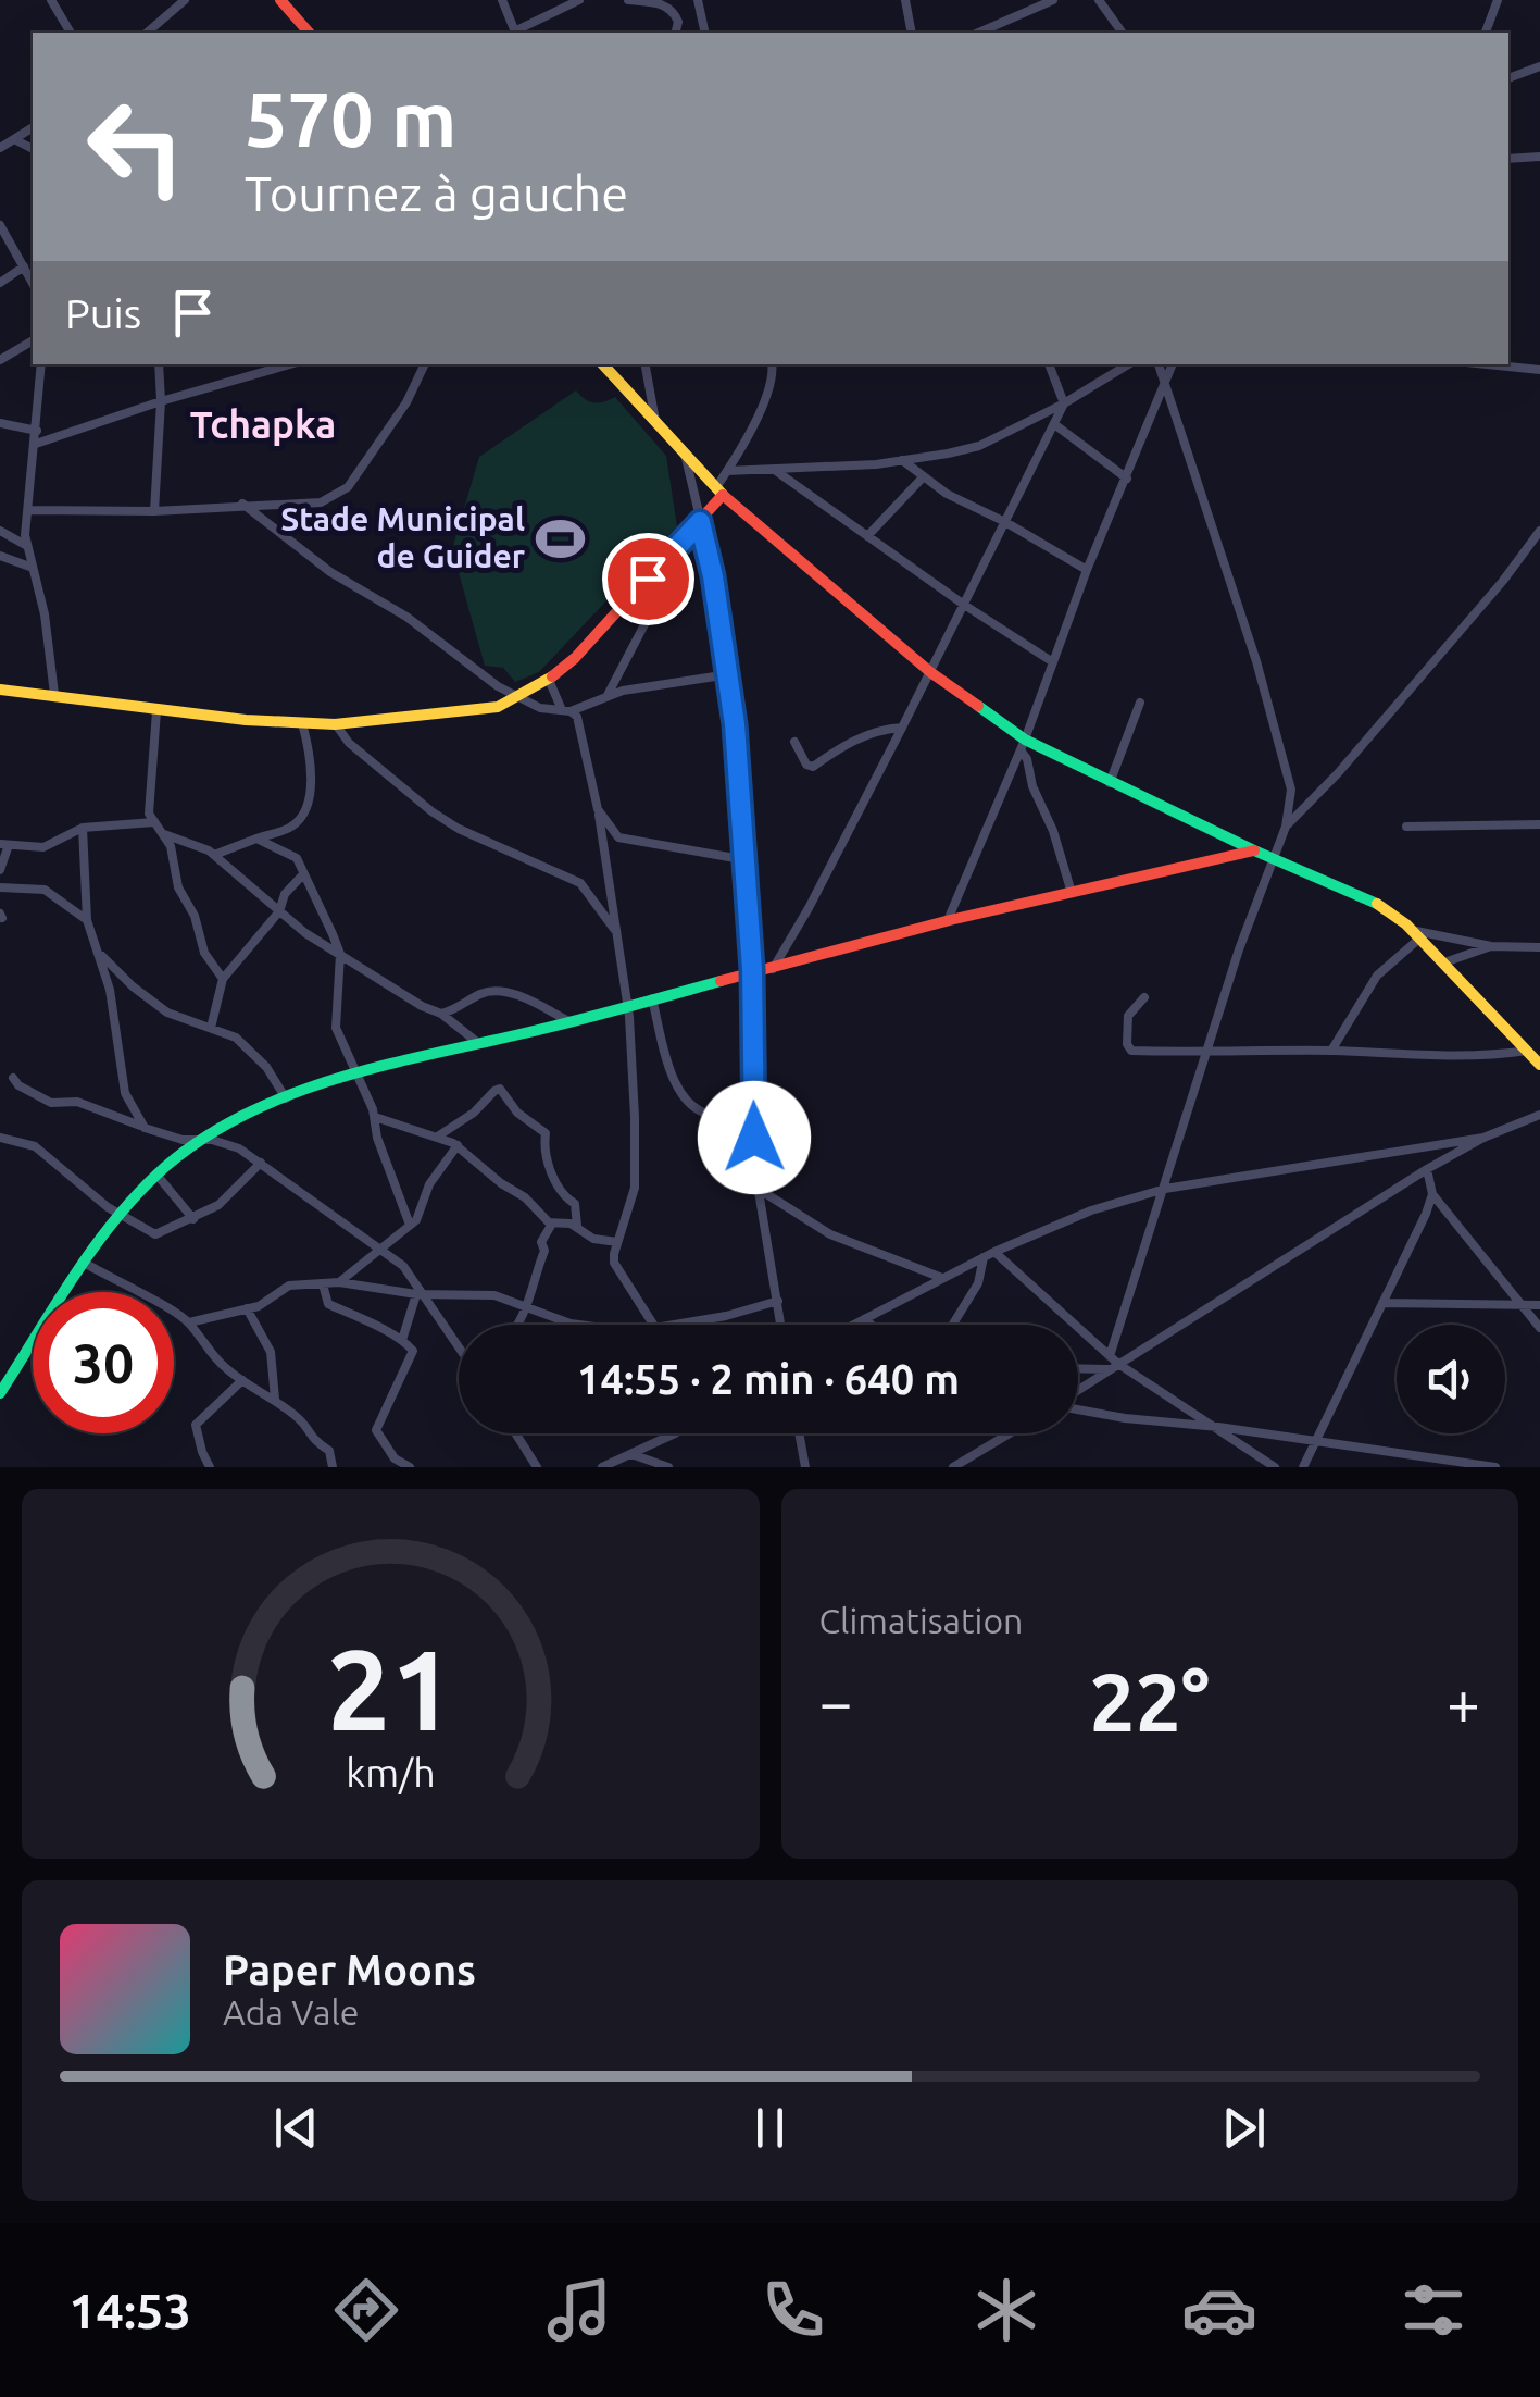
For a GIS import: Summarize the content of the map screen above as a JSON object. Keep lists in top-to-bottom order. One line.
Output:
{"districts":["Tchapka"],"places":{"sports":["Stade Municipal de Guider"]},"page":{"turn":["570 m","Tournez à gauche"],"then":"Puis","limit":"30","trip":"14:55 · 2 min · 640 m","tile":"Climatisation","heat":["−","22°","+"],"song":["Paper Moons","Ada Vale"],"tabs":"14:53","gauge":["21","km/h"]}}
